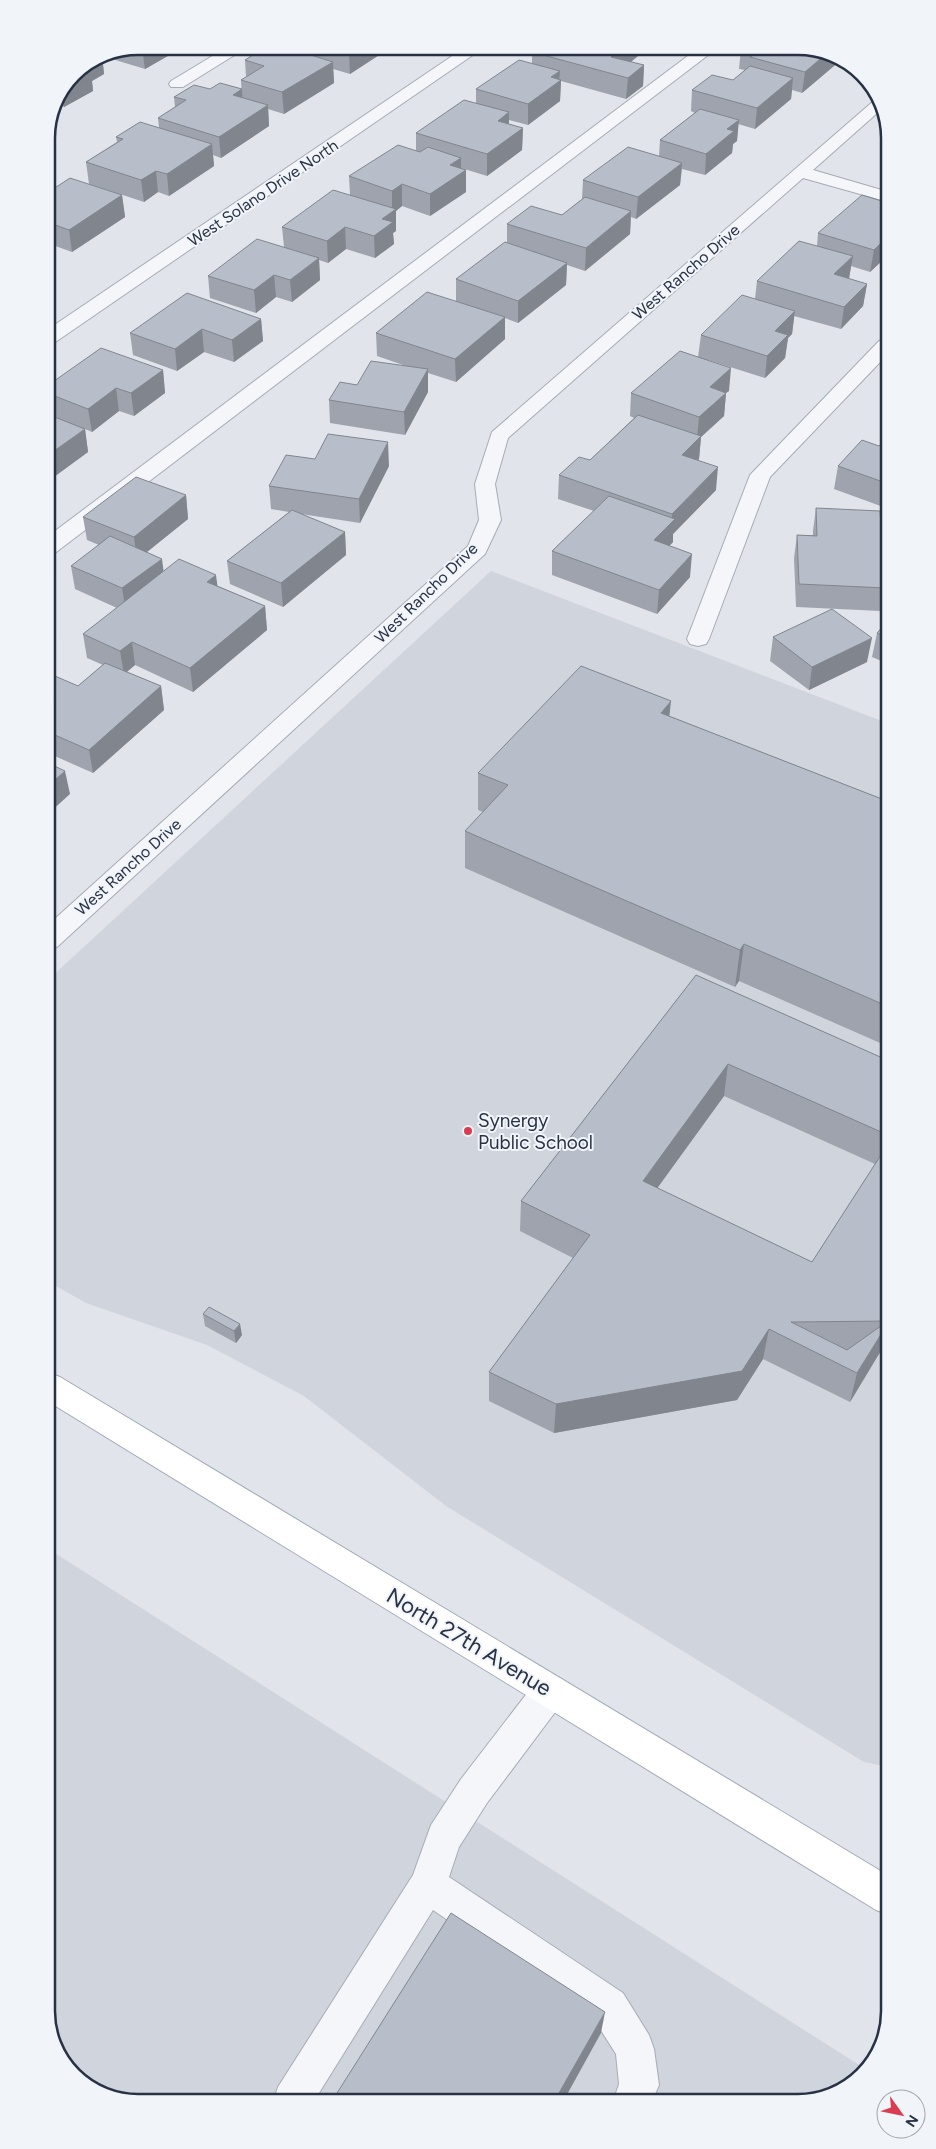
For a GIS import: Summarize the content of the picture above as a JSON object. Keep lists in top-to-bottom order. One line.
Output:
{"streets":{"main road":["North 27th Avenue"],"street":["West Solano Drive North","West Rancho Drive"]},"places":["Synergy Public School"],"north":"bottom right"}
